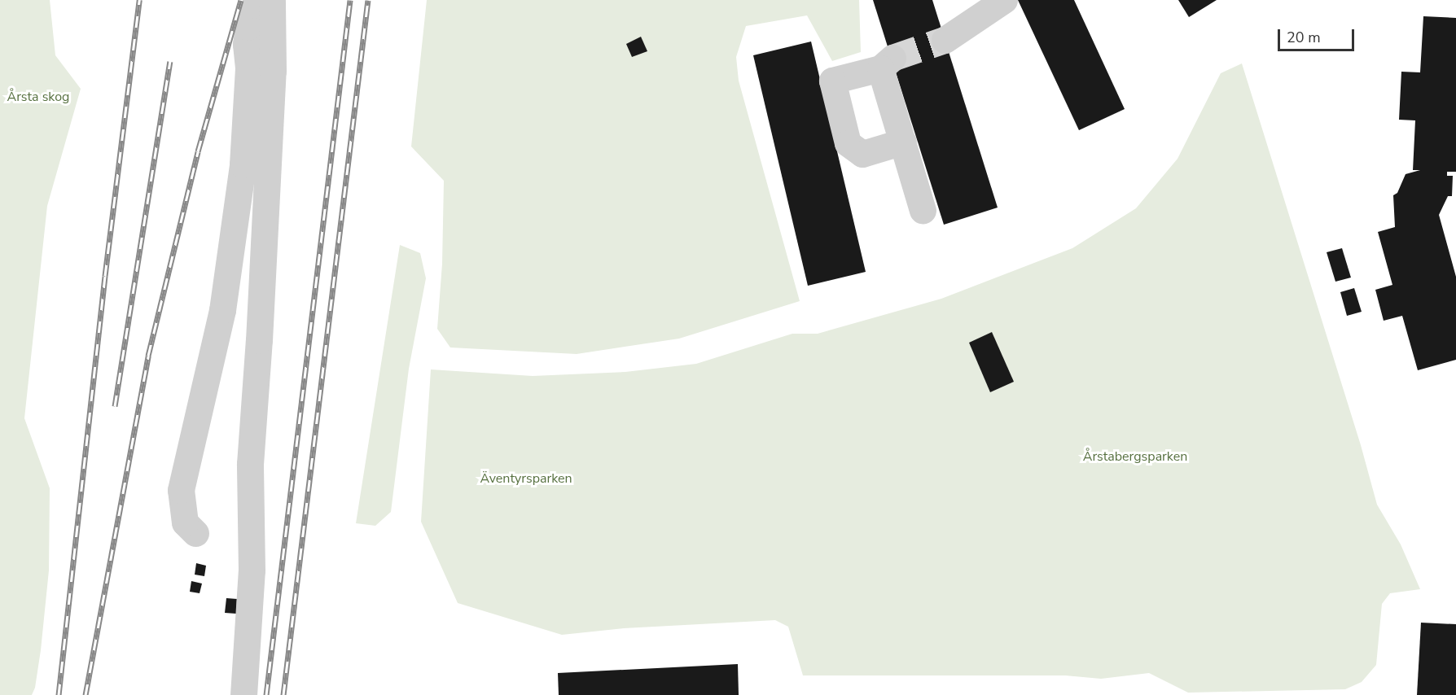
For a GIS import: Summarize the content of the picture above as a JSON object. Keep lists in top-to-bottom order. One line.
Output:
{"parks":["Årsta skog","Årstabergsparken","Äventyrsparken"],"scale_bar":"20 m"}
